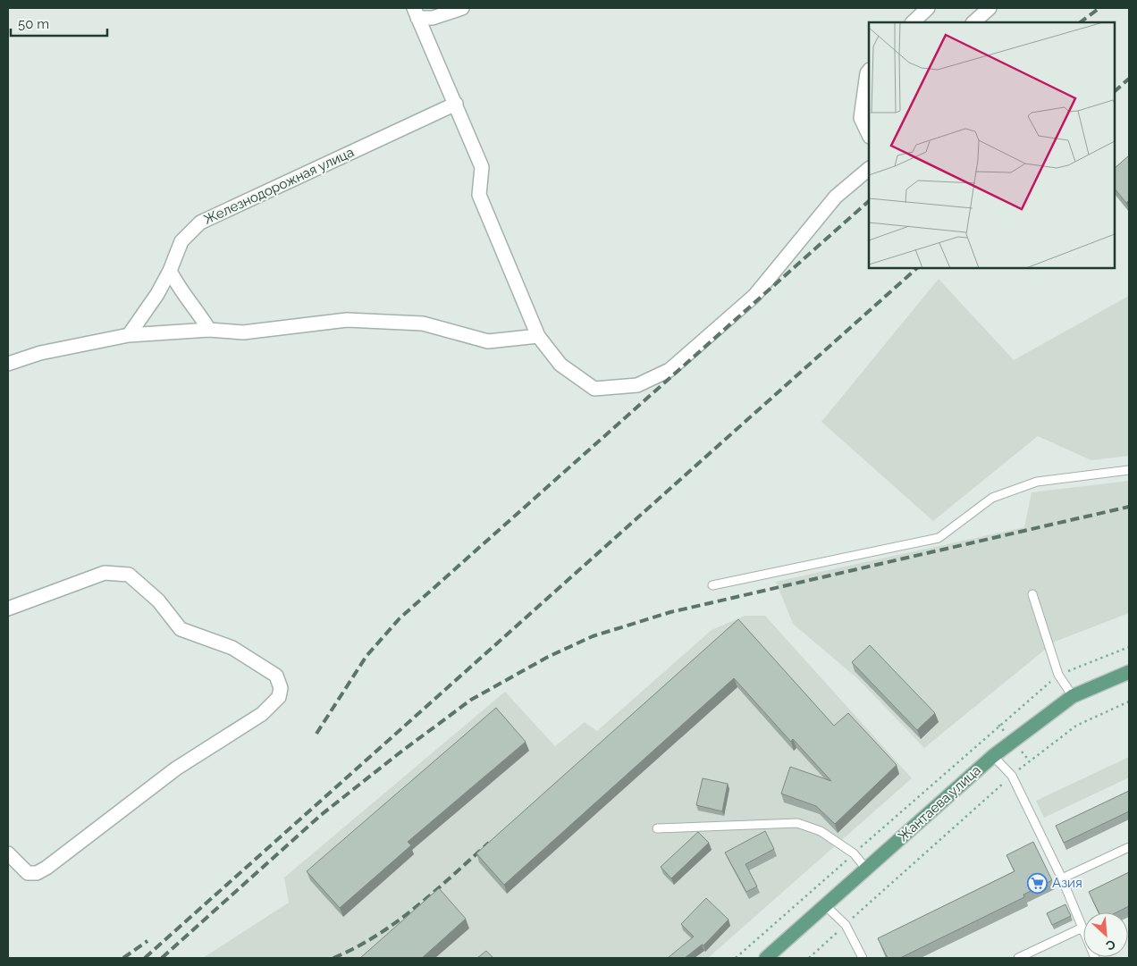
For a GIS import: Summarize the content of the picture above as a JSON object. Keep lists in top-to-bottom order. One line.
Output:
{"streets":{"main road":["Жантаева улица"],"street":["Железнодорожная улица"]},"places":{"supermarket":["Азия"]},"scale_bar":"50 m","north":"bottom right"}
